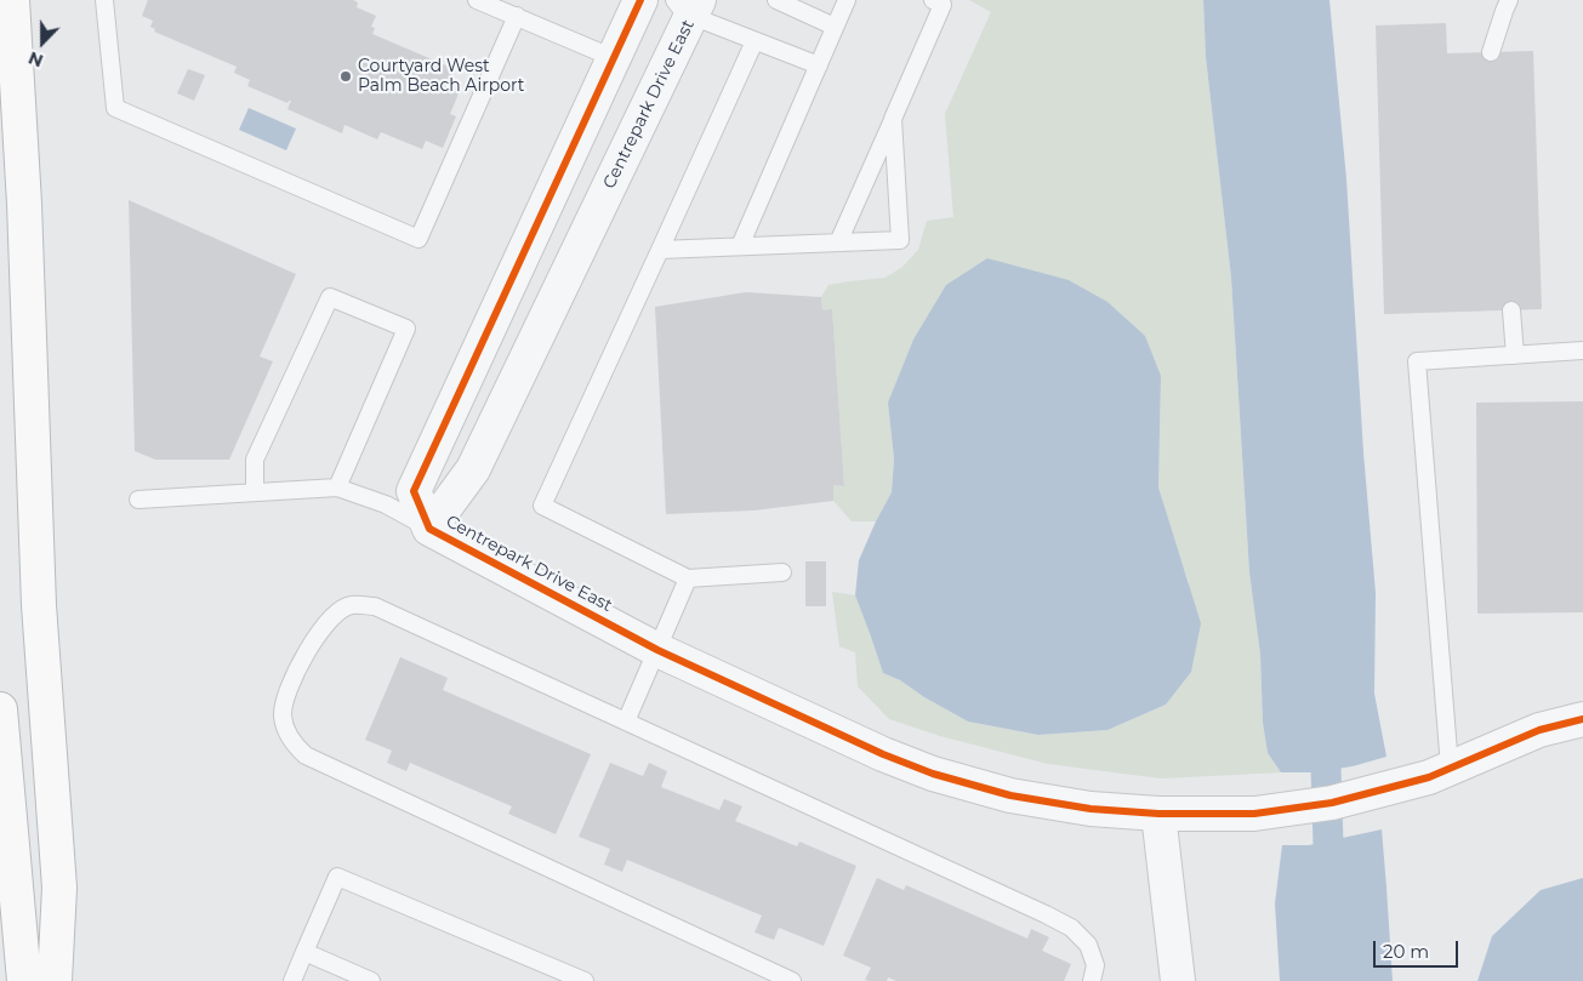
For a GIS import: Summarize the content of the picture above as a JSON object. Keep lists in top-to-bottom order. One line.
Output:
{"streets":{"street":["Centrepark Drive East"]},"places":["Courtyard West Palm Beach Airport"],"scale_bar":"20 m","north":"bottom"}
